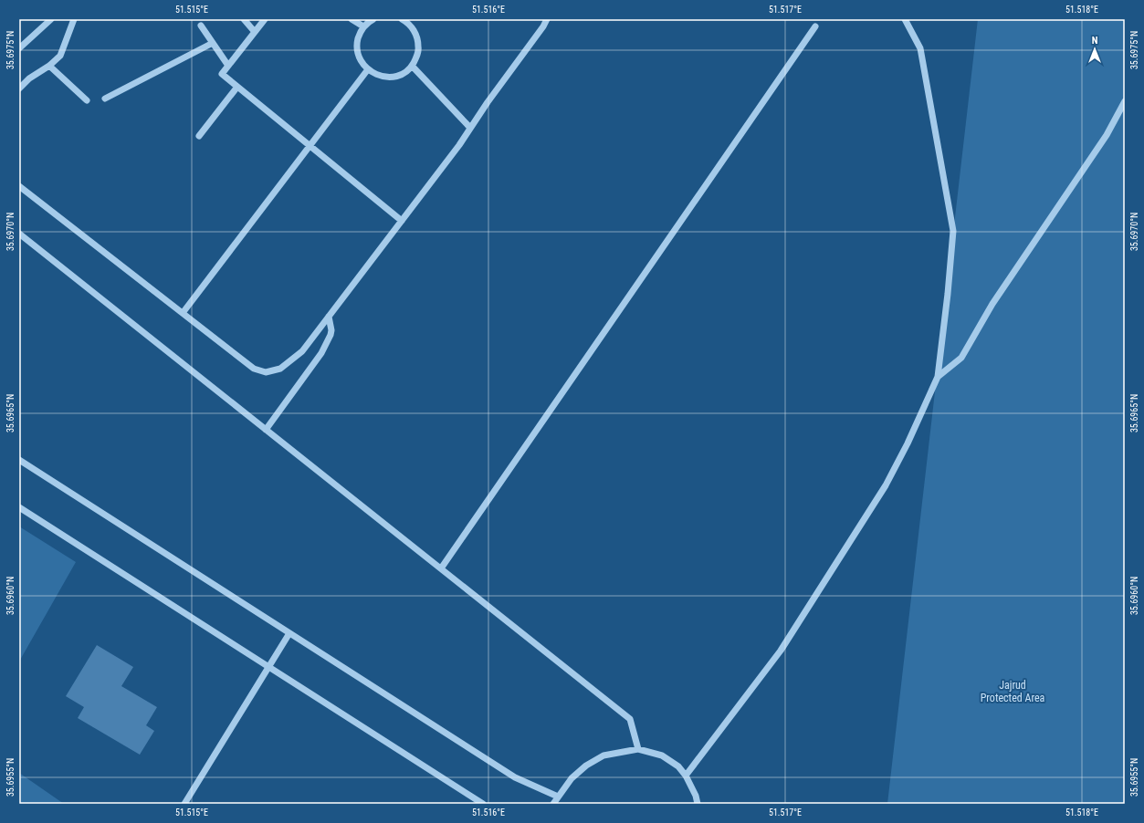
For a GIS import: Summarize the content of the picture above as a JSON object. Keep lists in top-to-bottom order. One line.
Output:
{"parks":["Jajrud Protected Area"],"north":"top","coordinates":["51.515°E","51.516°E","51.517°E","51.518°E","35.6975°N","35.6970°N","35.6965°N","35.6960°N","35.6955°N"]}
